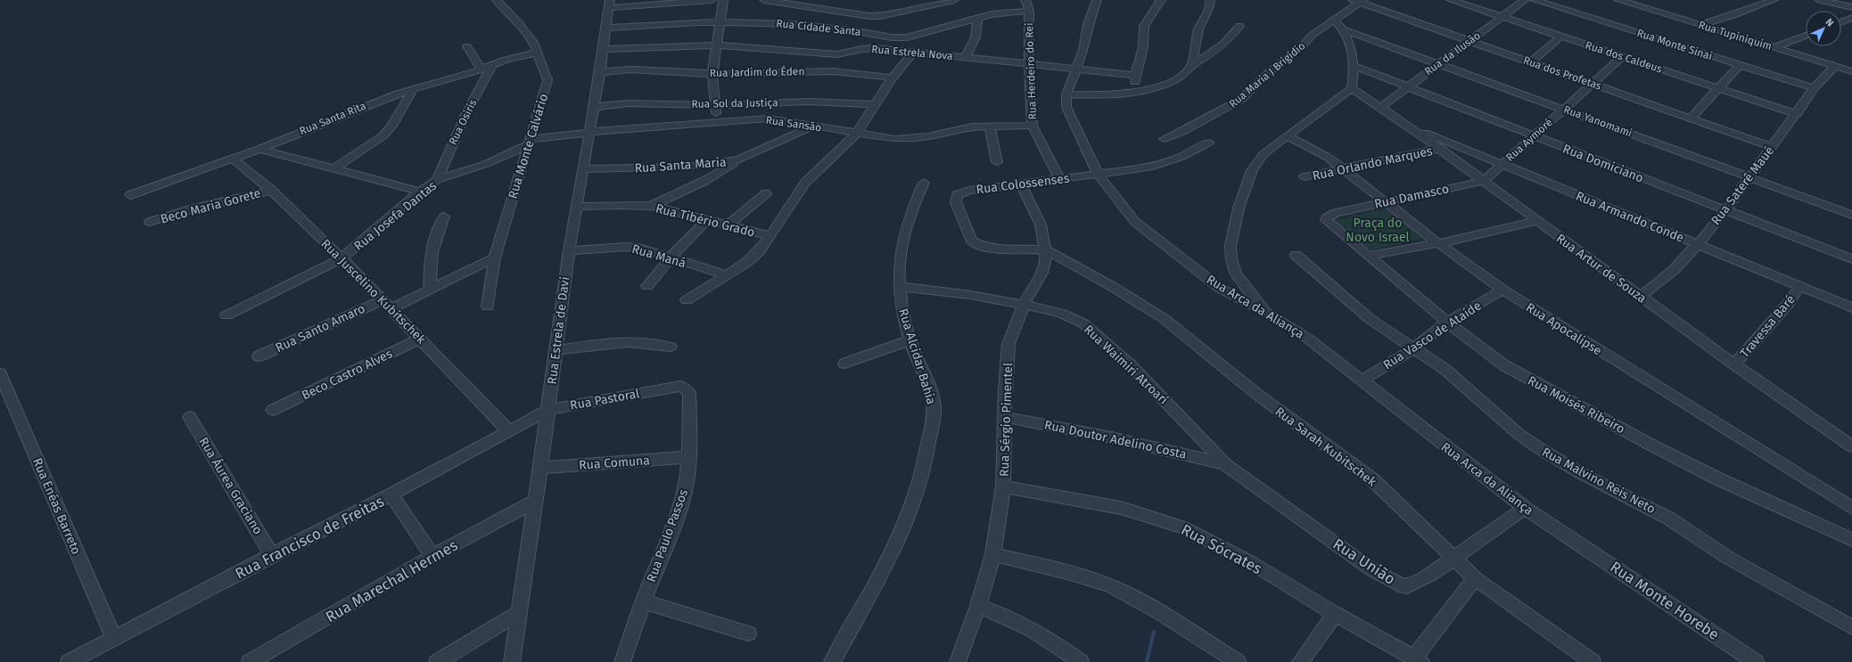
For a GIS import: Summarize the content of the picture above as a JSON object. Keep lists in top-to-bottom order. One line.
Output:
{"streets":{"street":["Rua Cidade Santa","Rua Tupiniquim","Rua Monte Sinai","Rua Estrela Nova","Rua da Ilusão","Rua dos Caldeus","Rua Herdeiro do Rei","Rua Jardim do Éden","Rua dos Profetas","Rua Maria J Brigídio","Rua Sol da Justiça","Rua Santa Rita","Rua Yanomami","Rua Osiris","Rua Sansão","Rua Aymoré","Rua Monte Calvário","Rua Orlando Marques","Rua Domiciano","Rua Santa Maria","Rua Colossenses","Rua Saterê Maué","Rua Damasco","Beco Maria Gorete","Rua Josefa Dantas","Rua Armando Conde","Rua Tibério Grado","Rua Maná","Rua Artur de Souza","Rua Juscelino Kubitschek","Rua Arca da Aliança","Travessa Baré","Rua Santo Amaro","Rua Apocalipse","Rua Estrela de Davi","Rua Vasco de Ataíde","Rua Alcidar Bahia","Rua Waimiri Atroari","Beco Castro Alves","Rua Pastoral","Rua Moisés Ribeiro","Rua Sérgio Pimentel","Rua Doutor Adelino Costa","Rua Sarah Kubitschek","Rua Comuna","Rua Malvino Reis Neto","Rua Áurea Graciano","Rua Enéas Barreto","Rua Paulo Passos","Rua Francisco de Freitas","Rua Sócrates","Rua União","Rua Marechal Hermes","Rua Monte Horebe"]},"crossings":[["Rua Cidade Santa","Rua Herdeiro do Rei"],["Rua Cidade Santa","Rua Estrela de Davi"],["Rua Tupiniquim","Rua Saterê Maué"],["Rua Monte Sinai","Rua Saterê Maué"],["Rua Estrela Nova","Rua Herdeiro do Rei"],["Rua Estrela Nova","Rua Arca da Aliança"],["Rua Estrela Nova","Rua Estrela de Davi"],["Rua da Ilusão","Rua dos Caldeus"],["Rua da Ilusão","Rua dos Profetas"],["Rua da Ilusão","Rua Yanomami"],["Rua da Ilusão","Rua Domiciano"],["Rua da Ilusão","Rua Artur de Souza"],["Rua dos Caldeus","Rua Aymoré"],["Rua dos Caldeus","Rua Saterê Maué"],["Rua Herdeiro do Rei","Rua Sansão"],["Rua Herdeiro do Rei","Rua Colossenses"],["Rua Jardim do Éden","Rua Estrela de Davi"],["Rua dos Profetas","Rua Maria J Brigídio"],["Rua dos Profetas","Rua Aymoré"],["Rua dos Profetas","Rua Saterê Maué"],["Rua Sol da Justiça","Rua Estrela de Davi"],["Rua Santa Rita","Rua Osiris"],["Rua Santa Rita","Rua Monte Calvário"],["Rua Santa Rita","Rua Juscelino Kubitschek"],["Rua Yanomami","Rua Aymoré"],["Rua Yanomami","Rua Saterê Maué"],["Rua Osiris","Rua Josefa Dantas"],["Rua Sansão","Rua Monte Calvário"],["Rua Sansão","Rua Santa Maria"],["Rua Sansão","Rua Josefa Dantas"],["Rua Sansão","Rua Estrela de Davi"],["Rua Aymoré","Rua Domiciano"],["Rua Aymoré","Rua Damasco"],["Rua Aymoré","Rua Armando Conde"],["Rua Aymoré","Rua Artur de Souza"],["Rua Monte Calvário","Rua Josefa Dantas"],["Rua Orlando Marques","Rua Artur de Souza"],["Rua Orlando Marques","Rua Apocalipse"],["Rua Domiciano","Rua Saterê Maué"],["Rua Santa Maria","Rua Estrela de Davi"],["Rua Colossenses","Rua Arca da Aliança"],["Rua Colossenses","Rua Sérgio Pimentel"],["Rua Colossenses","Rua Sarah Kubitschek"],["Rua Saterê Maué","Rua Armando Conde"],["Rua Saterê Maué","Rua Artur de Souza"],["Rua Damasco","Rua Artur de Souza"],["Rua Damasco","Rua Apocalipse"],["Rua Damasco","Rua Moisés Ribeiro"],["Beco Maria Gorete","Rua Juscelino Kubitschek"],["Rua Josefa Dantas","Rua Juscelino Kubitschek"],["Rua Armando Conde","Rua Artur de Souza"],["Rua Armando Conde","Travessa Baré"],["Rua Tibério Grado","Rua Estrela de Davi"],["Rua Maná","Rua Estrela de Davi"],["Rua Artur de Souza","Travessa Baré"],["Rua Juscelino Kubitschek","Rua Santo Amaro"],["Rua Juscelino Kubitschek","Beco Castro Alves"],["Rua Juscelino Kubitschek","Rua Francisco de Freitas"],["Rua Arca da Aliança","Rua Vasco de Ataíde"],["Rua Arca da Aliança","Rua União"],["Rua Arca da Aliança","Rua Monte Horebe"],["Rua Apocalipse","Rua Vasco de Ataíde"],["Rua Estrela de Davi","Rua Pastoral"],["Rua Estrela de Davi","Rua Comuna"],["Rua Estrela de Davi","Rua Francisco de Freitas"],["Rua Estrela de Davi","Rua Marechal Hermes"],["Rua Vasco de Ataíde","Rua Moisés Ribeiro"],["Rua Vasco de Ataíde","Rua Malvino Reis Neto"],["Rua Alcidar Bahia","Rua Waimiri Atroari"],["Rua Waimiri Atroari","Rua Sérgio Pimentel"],["Rua Waimiri Atroari","Rua Doutor Adelino Costa"],["Rua Waimiri Atroari","Rua União"],["Rua Pastoral","Rua Paulo Passos"],["Rua Pastoral","Rua Francisco de Freitas"],["Rua Sérgio Pimentel","Rua Doutor Adelino Costa"],["Rua Sérgio Pimentel","Rua Sarah Kubitschek"],["Rua Sérgio Pimentel","Rua Sócrates"],["Rua Doutor Adelino Costa","Rua União"],["Rua Sarah Kubitschek","Rua União"],["Rua Comuna","Rua Paulo Passos"],["Rua Áurea Graciano","Rua Francisco de Freitas"],["Rua Enéas Barreto","Rua Francisco de Freitas"]],"parks":["Praça do Novo Israel"],"north":"top right"}
